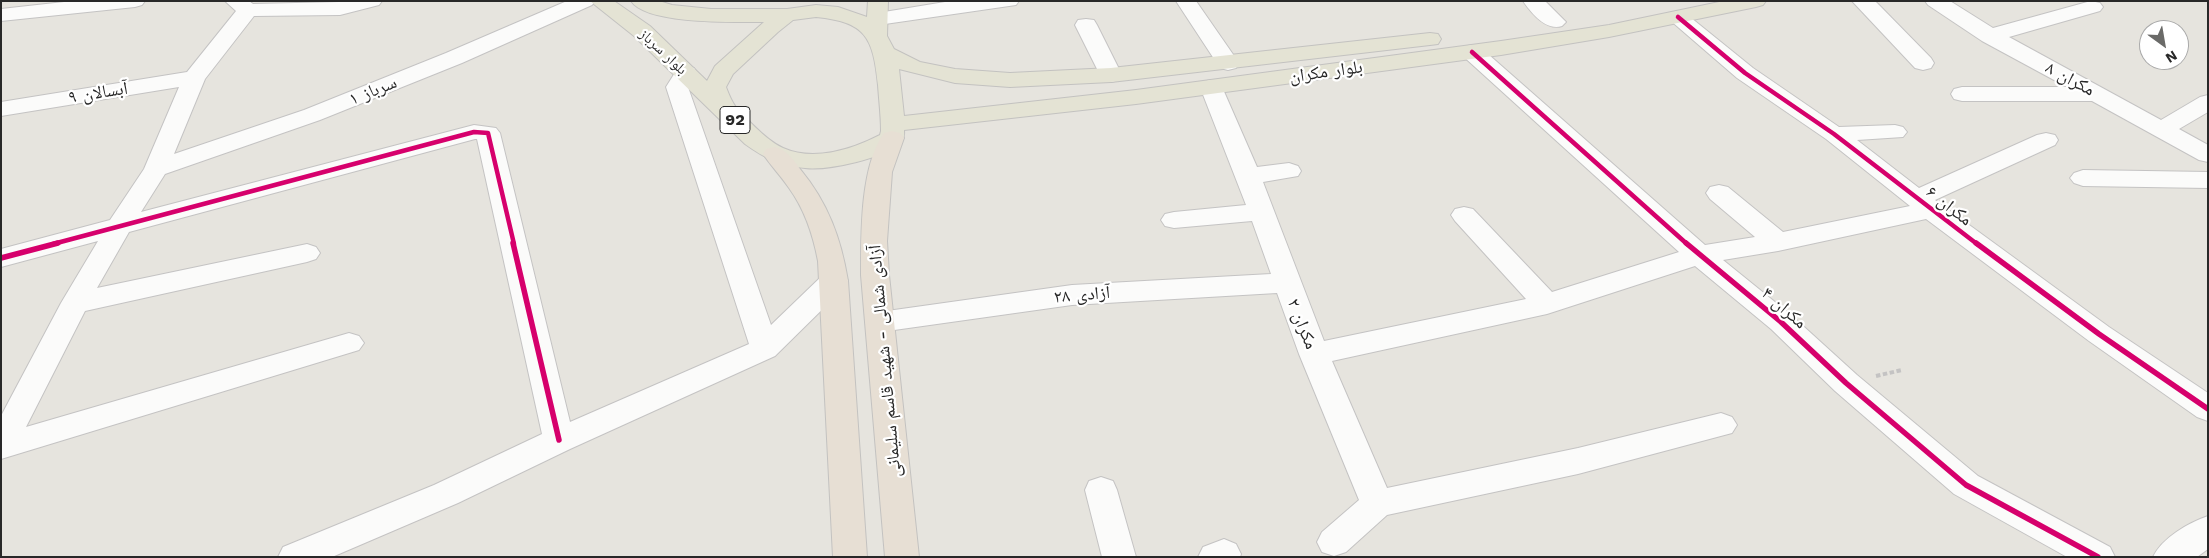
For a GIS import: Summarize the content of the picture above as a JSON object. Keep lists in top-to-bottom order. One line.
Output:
{"streets":{"highway":["92","آزادی شمالی - شهید قاسم سلیمانی"],"main road":["بلوار سرباز","بلوار مکران"],"street":["مکران ۸","سرباز ۱","آبسالان ۹","مکران ۶","آزادی ۲۸","مکران ۴","مکران ۲"]},"crossings":[["بلوار سرباز","بلوار مکران"],["بلوار سرباز","92"],["بلوار سرباز","آزادی شمالی - شهید قاسم سلیمانی"],["بلوار مکران","92"],["بلوار مکران","مکران ۶"],["بلوار مکران","مکران ۴"],["بلوار مکران","مکران ۲"],["بلوار مکران","آزادی شمالی - شهید قاسم سلیمانی"],["92","آزادی شمالی - شهید قاسم سلیمانی"],["آزادی ۲۸","مکران ۲"],["آزادی ۲۸","آزادی شمالی - شهید قاسم سلیمانی"]],"north":"bottom right"}
